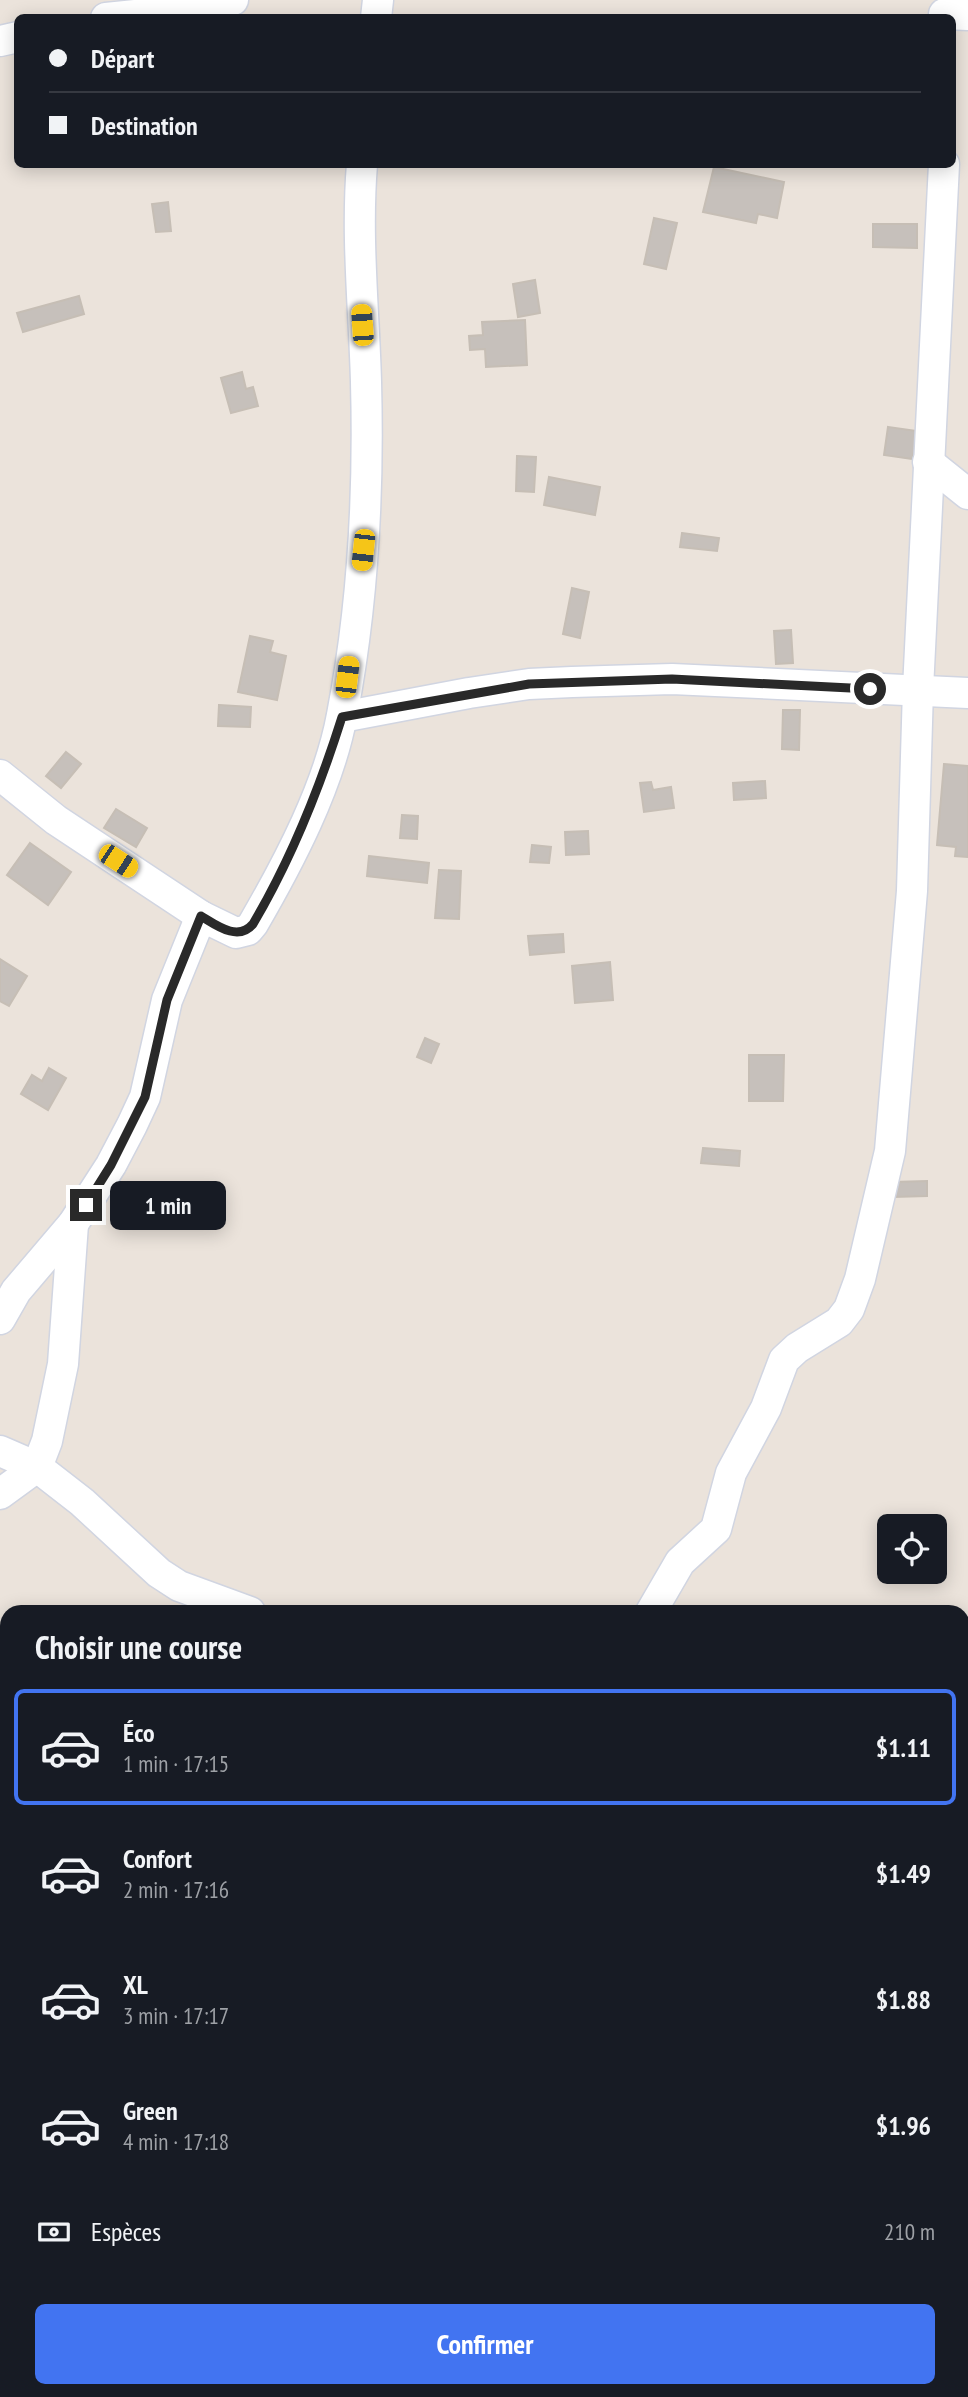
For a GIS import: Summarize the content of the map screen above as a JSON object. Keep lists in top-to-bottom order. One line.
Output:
{"page":{"banner":["Départ","Destination"],"bubble":"1 min","heading":"Choisir une course","list":[{"name":"Éco","note":"1 min · 17:15","value":"$1.11"},{"name":"Confort","note":"2 min · 17:16","value":"$1.49"},{"name":"XL","note":"3 min · 17:17","value":"$1.88"},{"name":"Green","note":"4 min · 17:18","value":"$1.96"}],"pay":["Espèces","210 m"],"buttons":"Confirmer"}}
